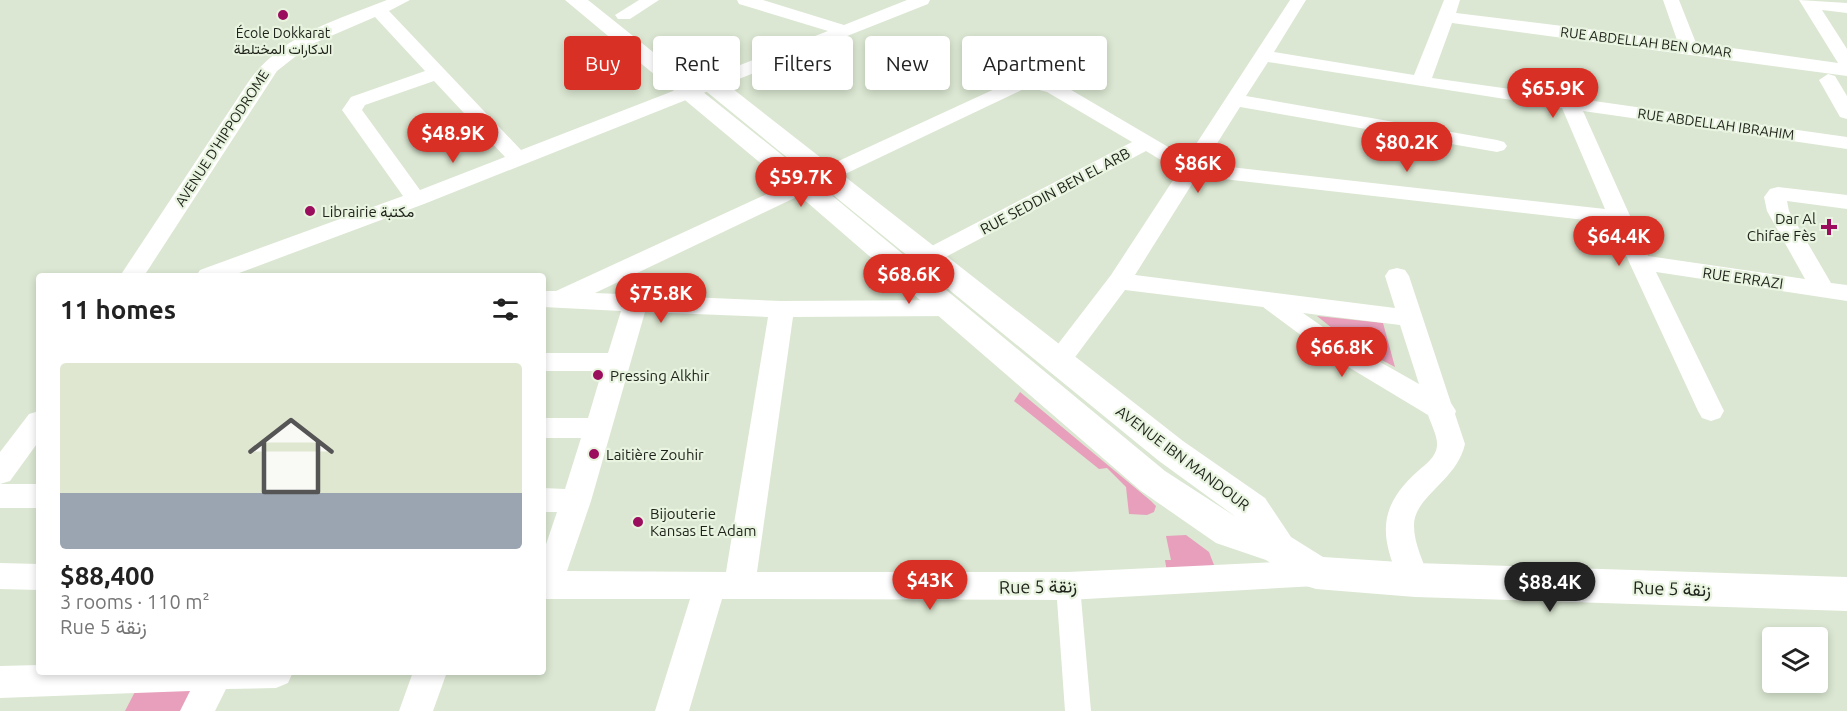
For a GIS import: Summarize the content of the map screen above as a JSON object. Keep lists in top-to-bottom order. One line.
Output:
{"streets":{"street":["RUE ABDELLAH BEN OMAR","RUE ABDELLAH IBRAHIM","AVENUE D'HIPPODROME","RUE SEDDIN BEN EL ARB","RUE ERRAZI","AVENUE IBN MANDOUR","Rue 5 زنقة"]},"crossings":[["RUE SEDDIN BEN EL ARB","AVENUE IBN MANDOUR"],["AVENUE IBN MANDOUR","Rue 5 زنقة"]],"places":{"other":["École Dokkarat الدكارات المختلطة","Librairie مكتبة","Pressing Alkhir","Laitière Zouhir","Bijouterie Kansas Et Adam"],"health":["Dar Al Chifae Fès"]},"page":{"chip":["Buy","Rent","Filters","New","Apartment"],"price":["$65.9K","$48.9K","$80.2K","$86K","$59.7K","$64.4K","$68.6K","$75.8K","$66.8K","$43K","$88.4K"],"heading":"11 homes","list":[{"name":"$88,400","note":"3 rooms · 110 m² · Rue 5 زنقة"}]}}
